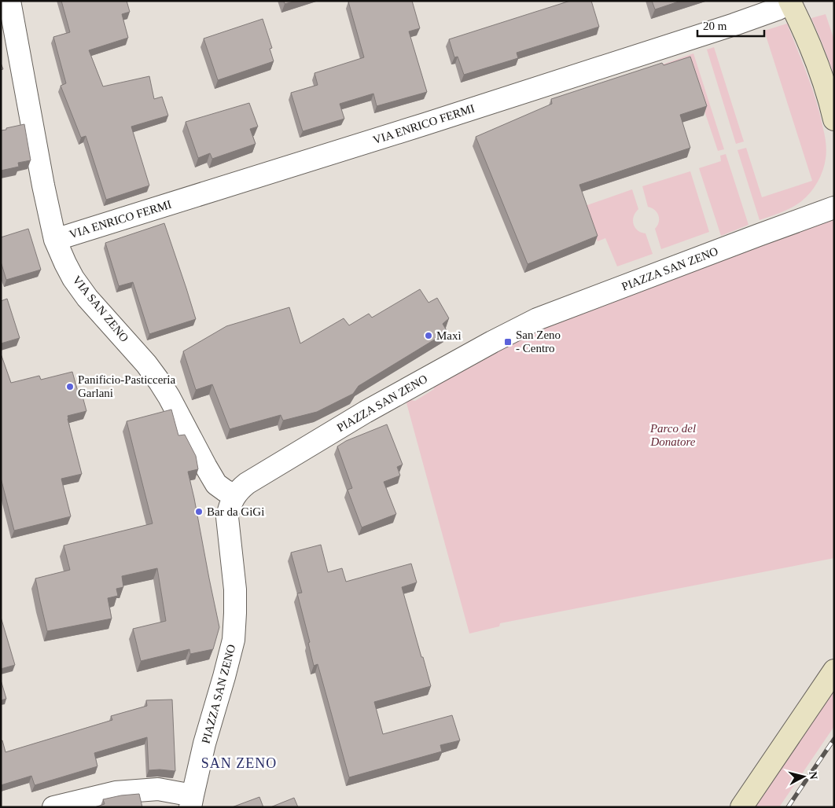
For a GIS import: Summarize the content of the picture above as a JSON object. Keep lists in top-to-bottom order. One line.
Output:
{"streets":{"street":["VIA ENRICO FERMI","PIAZZA SAN ZENO","VIA SAN ZENO"]},"crossings":[["VIA ENRICO FERMI","VIA SAN ZENO"],["PIAZZA SAN ZENO","VIA SAN ZENO"]],"districts":["SAN ZENO"],"parks":["Parco del Donatore"],"places":{"other":["Maxì","Panificio-Pasticceria Garlani","Bar da GiGi"],"transit":["San Zeno - Centro"]},"scale_bar":"20 m","north":"right"}
